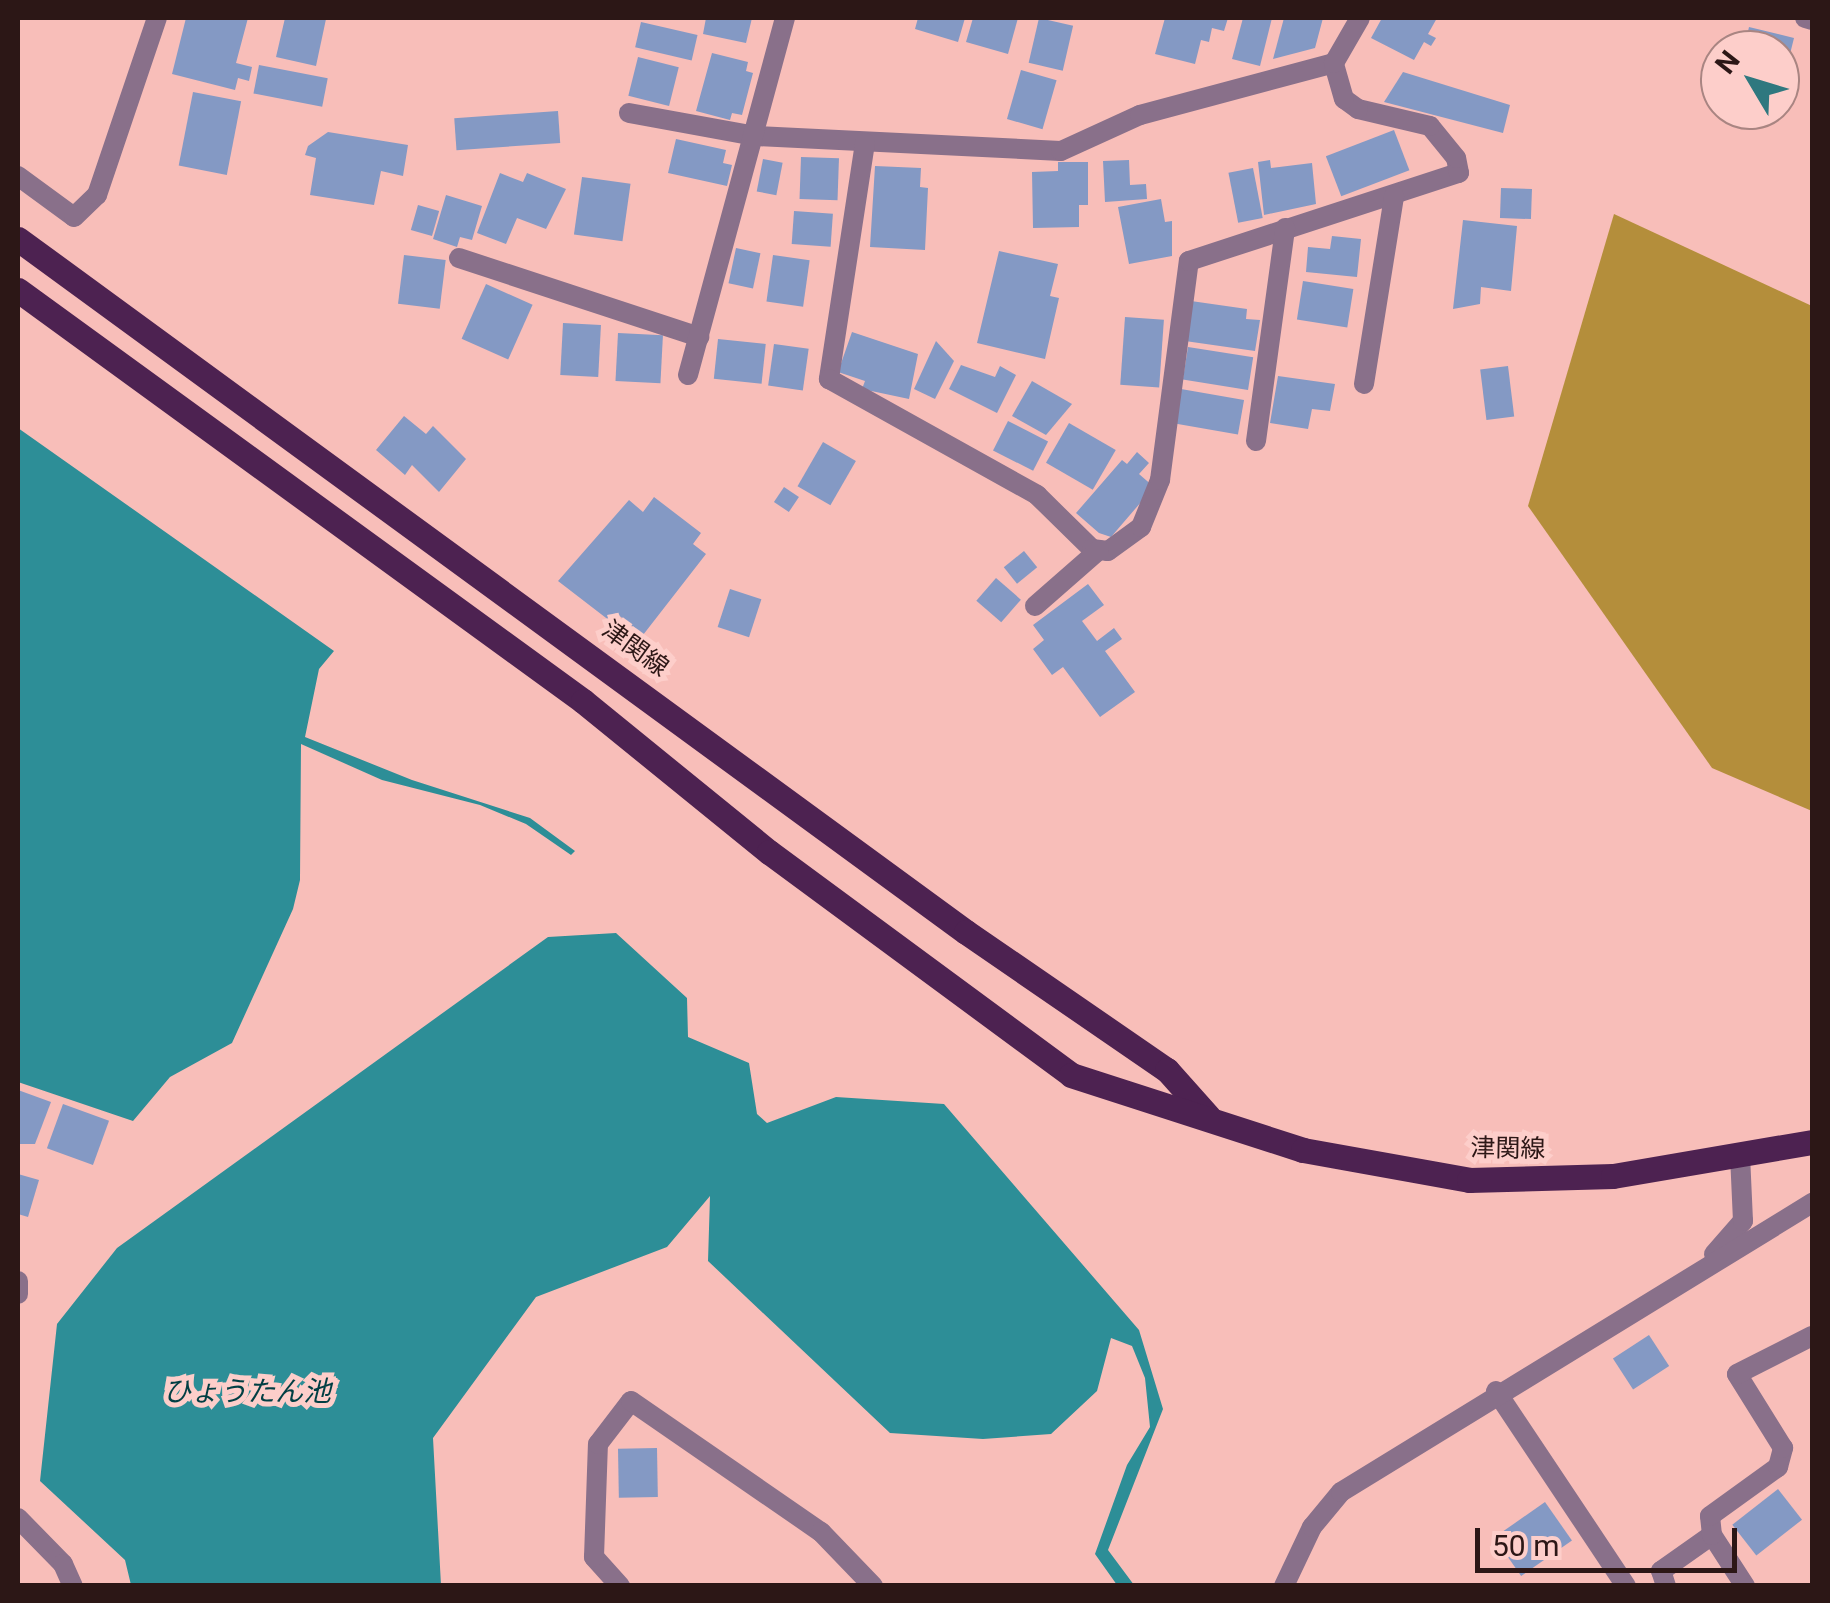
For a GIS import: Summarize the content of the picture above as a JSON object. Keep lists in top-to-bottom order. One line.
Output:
{"streets":{"main road":["津関線"]},"water":["ひょうたん池"],"scale_bar":"50 m","north":"top left"}
